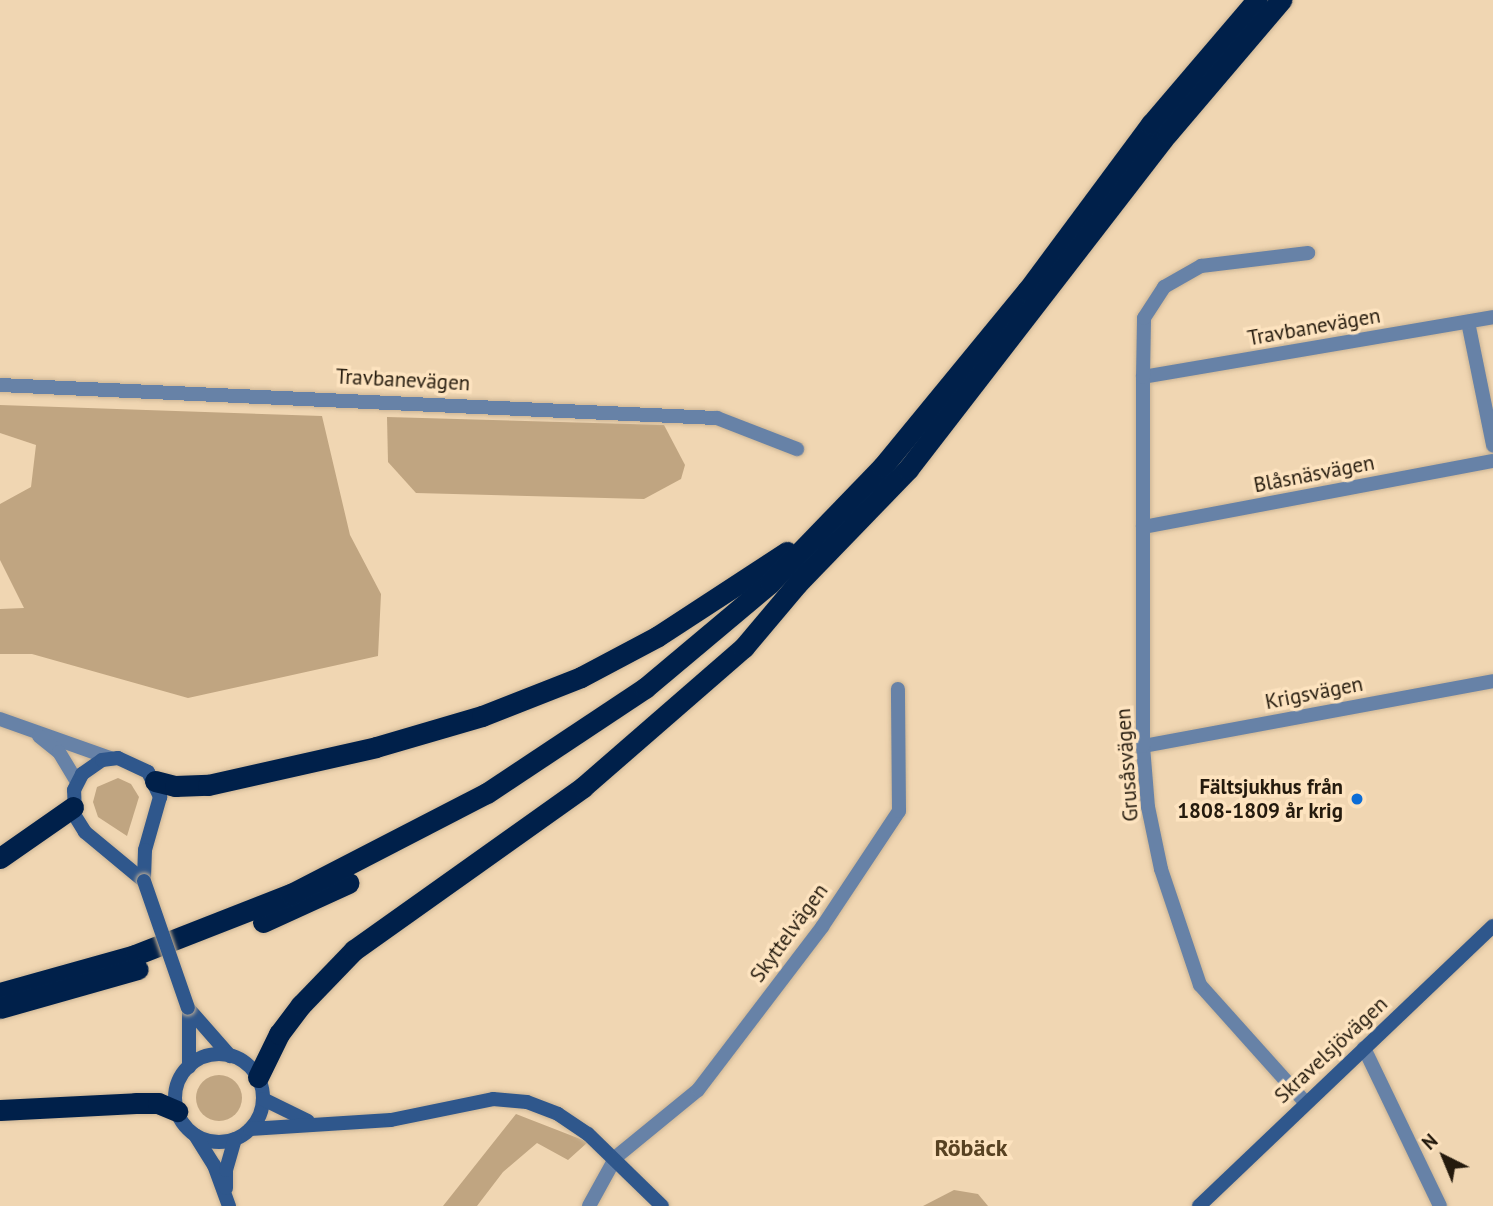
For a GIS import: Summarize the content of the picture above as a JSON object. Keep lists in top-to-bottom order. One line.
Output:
{"streets":{"main road":["Skravelsjövägen"],"street":["Travbanevägen","Blåsnäsvägen","Krigsvägen","Grusåsvägen","Skyttelvägen"]},"crossings":[["Travbanevägen","Grusåsvägen"],["Blåsnäsvägen","Grusåsvägen"],["Krigsvägen","Grusåsvägen"],["Grusåsvägen","Skravelsjövägen"]],"districts":["Röbäck"],"places":["Fältsjukhus från 1808-1809 år krig"],"north":"top left"}
